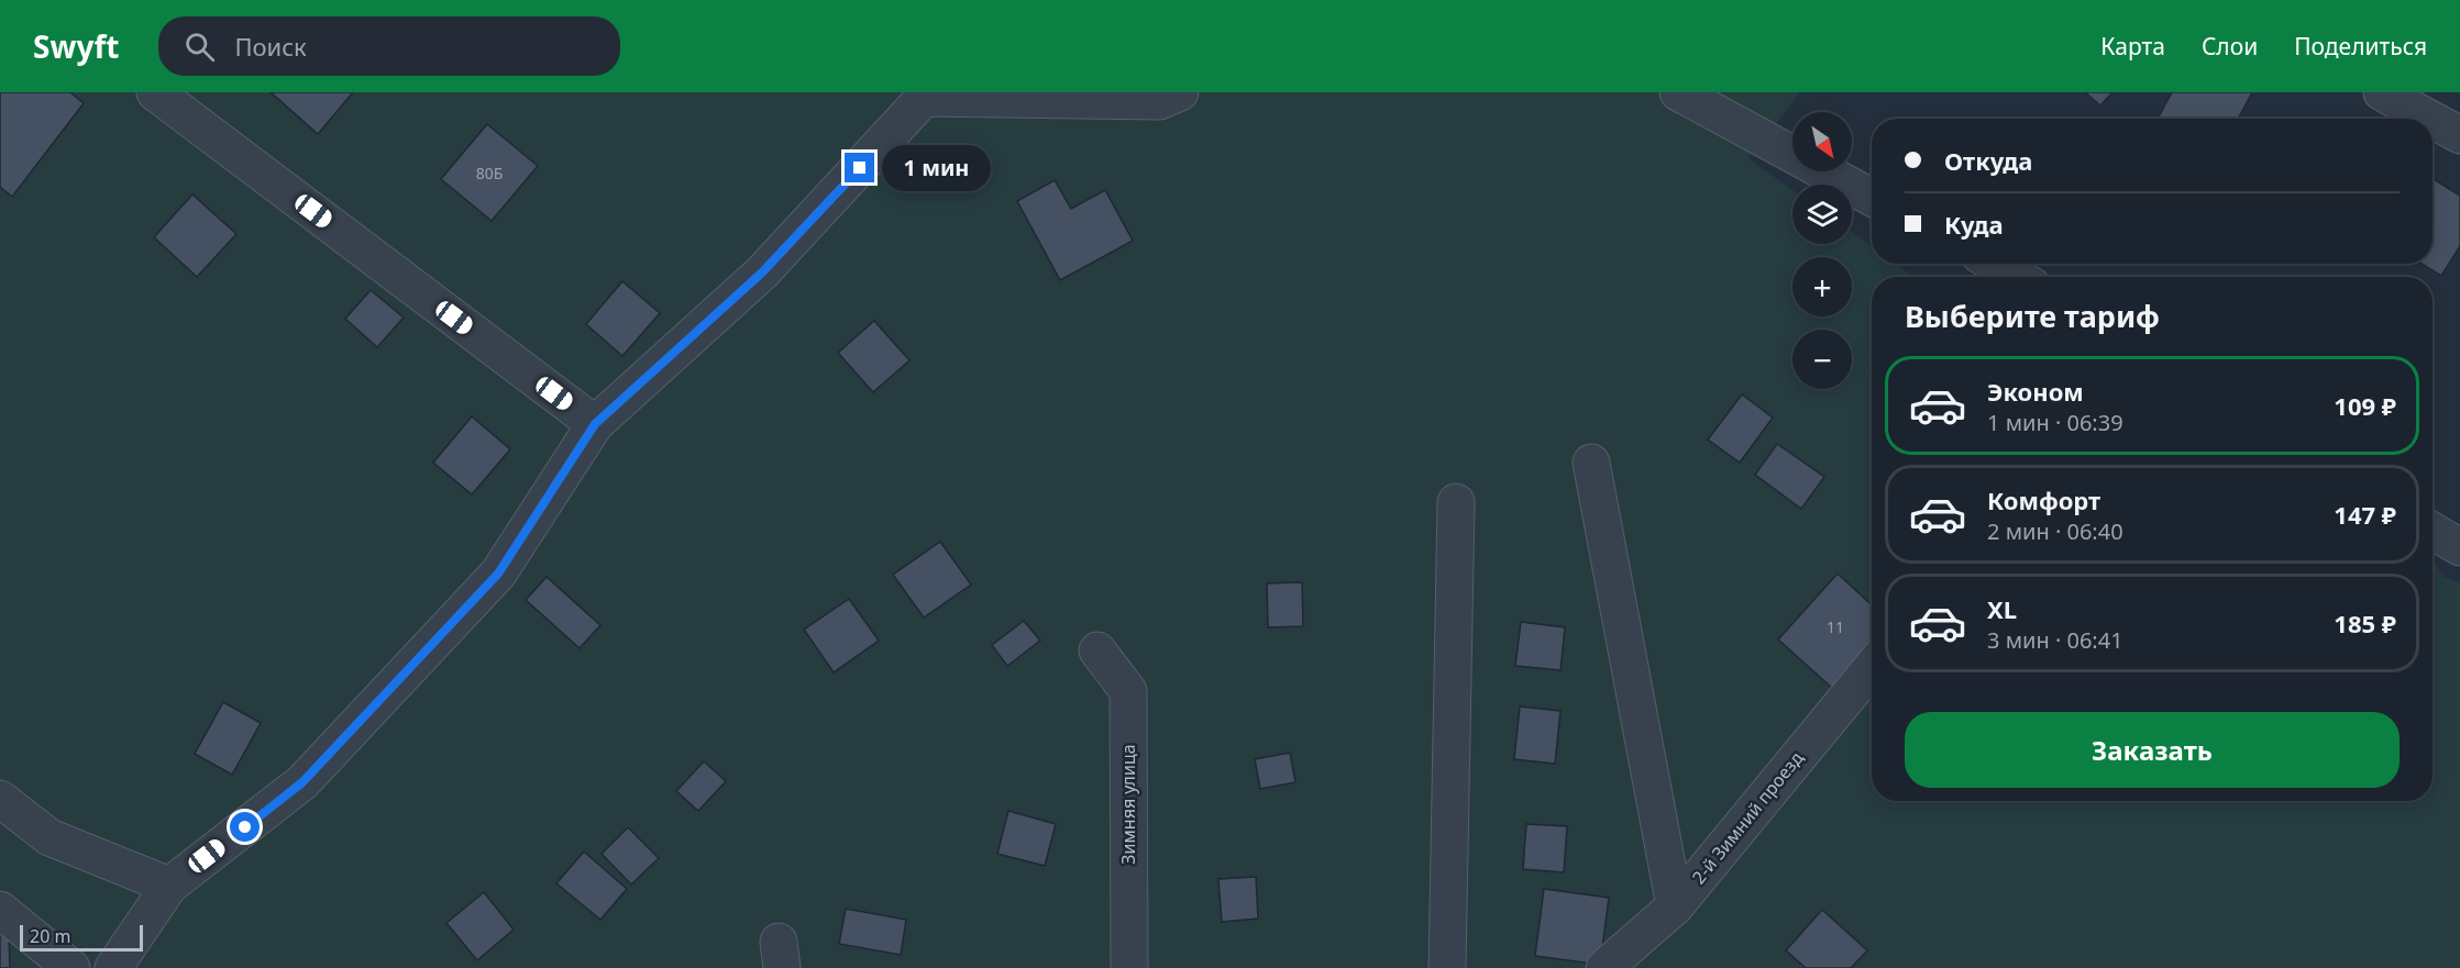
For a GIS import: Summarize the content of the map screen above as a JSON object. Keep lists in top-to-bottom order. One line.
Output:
{"streets":{"street":["Зимняя улица","2-й Зимний проезд"]},"house_numbers":["80Б","11"],"scale_bar":"20 m","north":"bottom right","page":{"header":"Swyft","search":"Поиск","nav":["Карта","Слои","Поделиться"],"map_buttons":["+","−"],"banner":["Откуда","Куда"],"bubble":"1 мин","heading":"Выберите тариф","list":[{"name":"Эконом","note":"1 мин · 06:39","value":"109 ₽"},{"name":"Комфорт","note":"2 мин · 06:40","value":"147 ₽"},{"name":"XL","note":"3 мин · 06:41","value":"185 ₽"}],"buttons":"Заказать","scale":"20 m"}}
